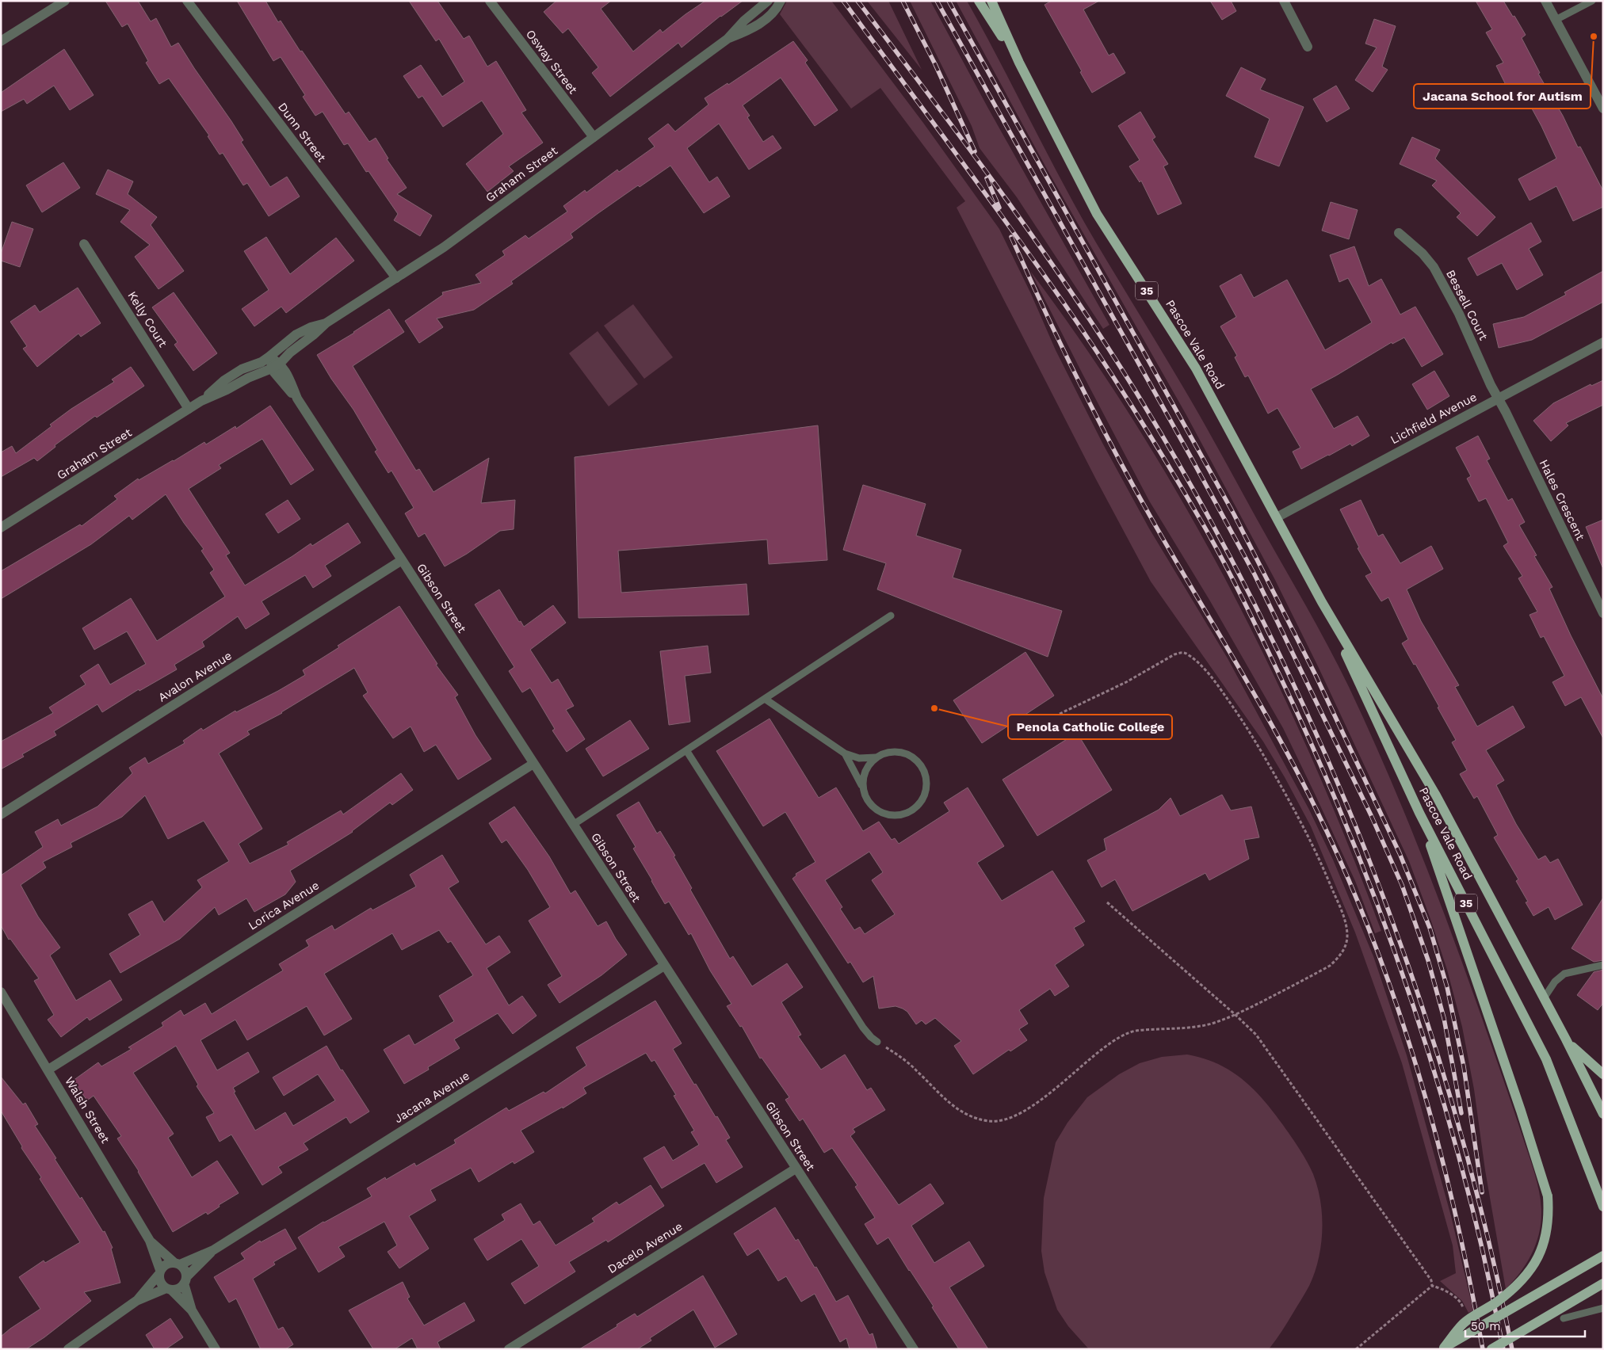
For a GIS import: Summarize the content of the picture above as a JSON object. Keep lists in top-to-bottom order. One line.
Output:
{"streets":{"main road":["35","Pascoe Vale Road"],"street":["Osway Street","Dunn Street","Graham Street","Bessell Court","Kelly Court","Lichfield Avenue","Hales Crescent","Gibson Street","Avalon Avenue","Lorica Avenue","Jacana Avenue","Walsh Street","Dacelo Avenue"]},"crossings":[["Osway Street","Graham Street"],["Dunn Street","Graham Street"],["Graham Street","Kelly Court"],["Graham Street","Gibson Street"],["Bessell Court","Lichfield Avenue"],["Bessell Court","Hales Crescent"],["Pascoe Vale Road","Lichfield Avenue"],["Lichfield Avenue","Hales Crescent"],["Gibson Street","Avalon Avenue"],["Gibson Street","Lorica Avenue"],["Gibson Street","Jacana Avenue"],["Gibson Street","Dacelo Avenue"],["Lorica Avenue","Walsh Street"],["Jacana Avenue","Walsh Street"]],"places":["Jacana School for Autism","Penola Catholic College"],"scale_bar":"50 m"}
